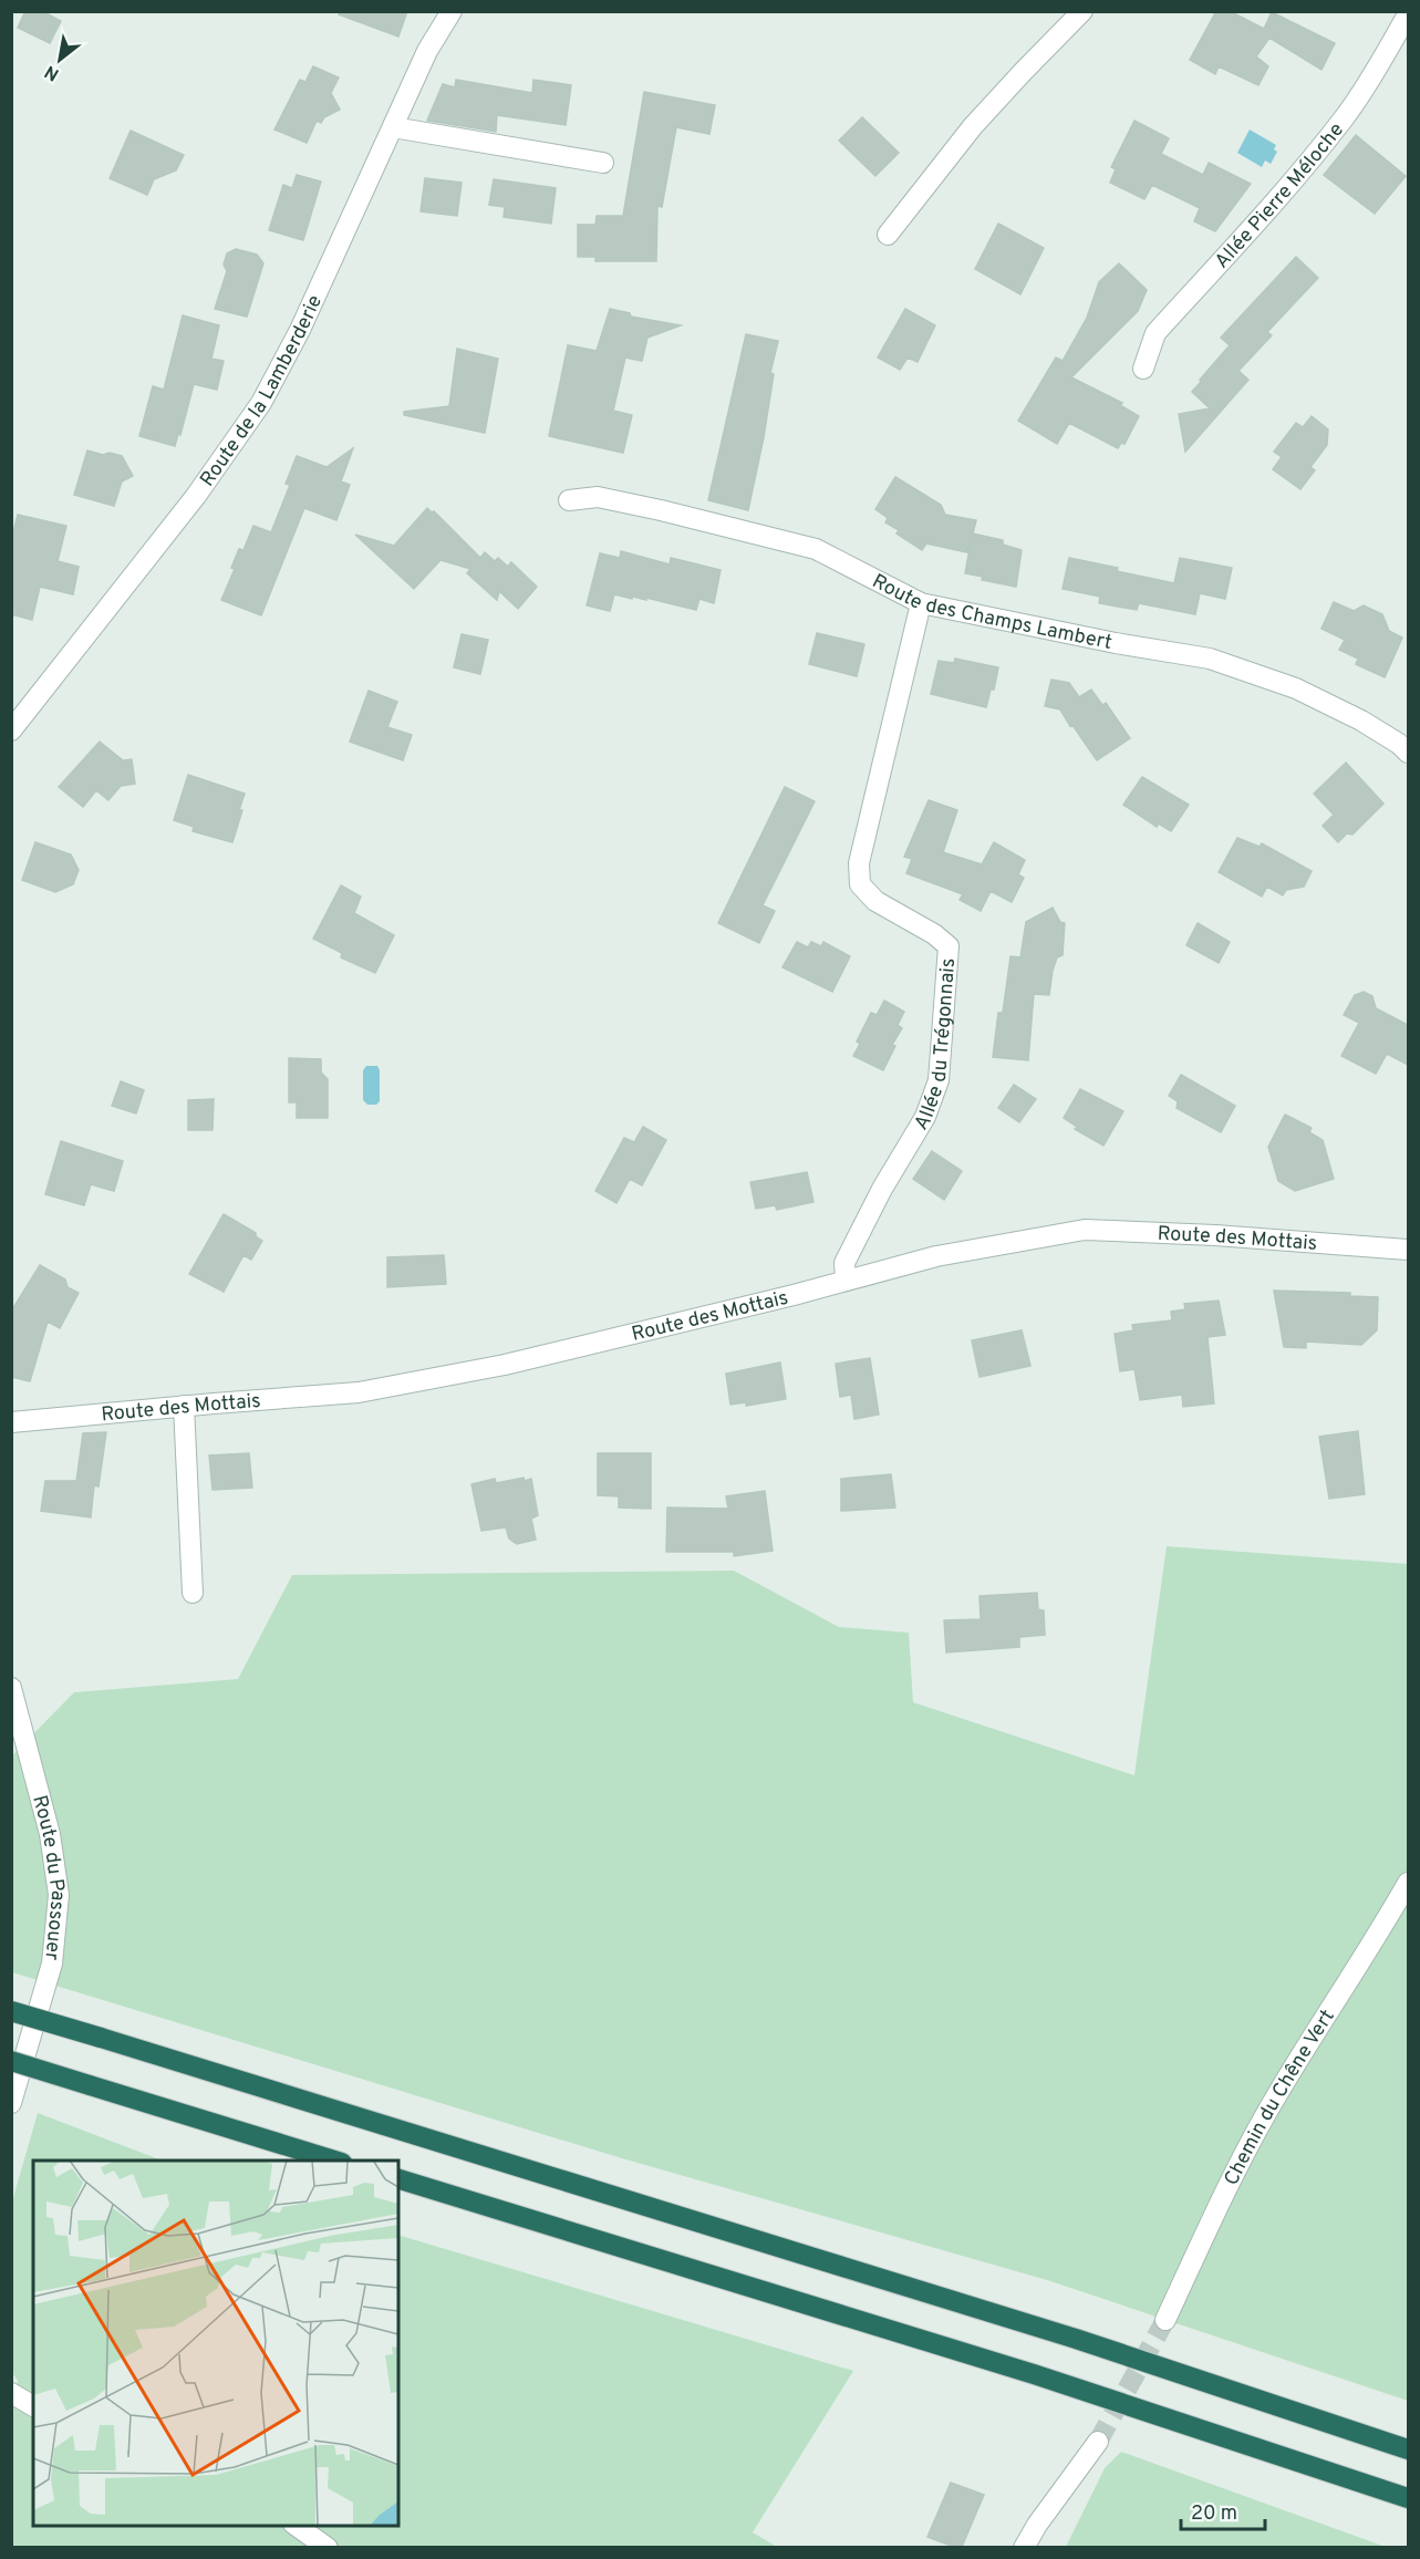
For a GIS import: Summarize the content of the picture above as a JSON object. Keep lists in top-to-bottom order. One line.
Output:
{"streets":{"street":["Allée Pierre Méloche","Route de la Lamberderie","Route des Champs Lambert","Allée du Trégonnais","Route des Mottais","Route du Passouer","Chemin du Chêne Vert"]},"crossings":[["Route des Champs Lambert","Allée du Trégonnais"],["Allée du Trégonnais","Route des Mottais"]],"scale_bar":"20 m","north":"bottom left"}
